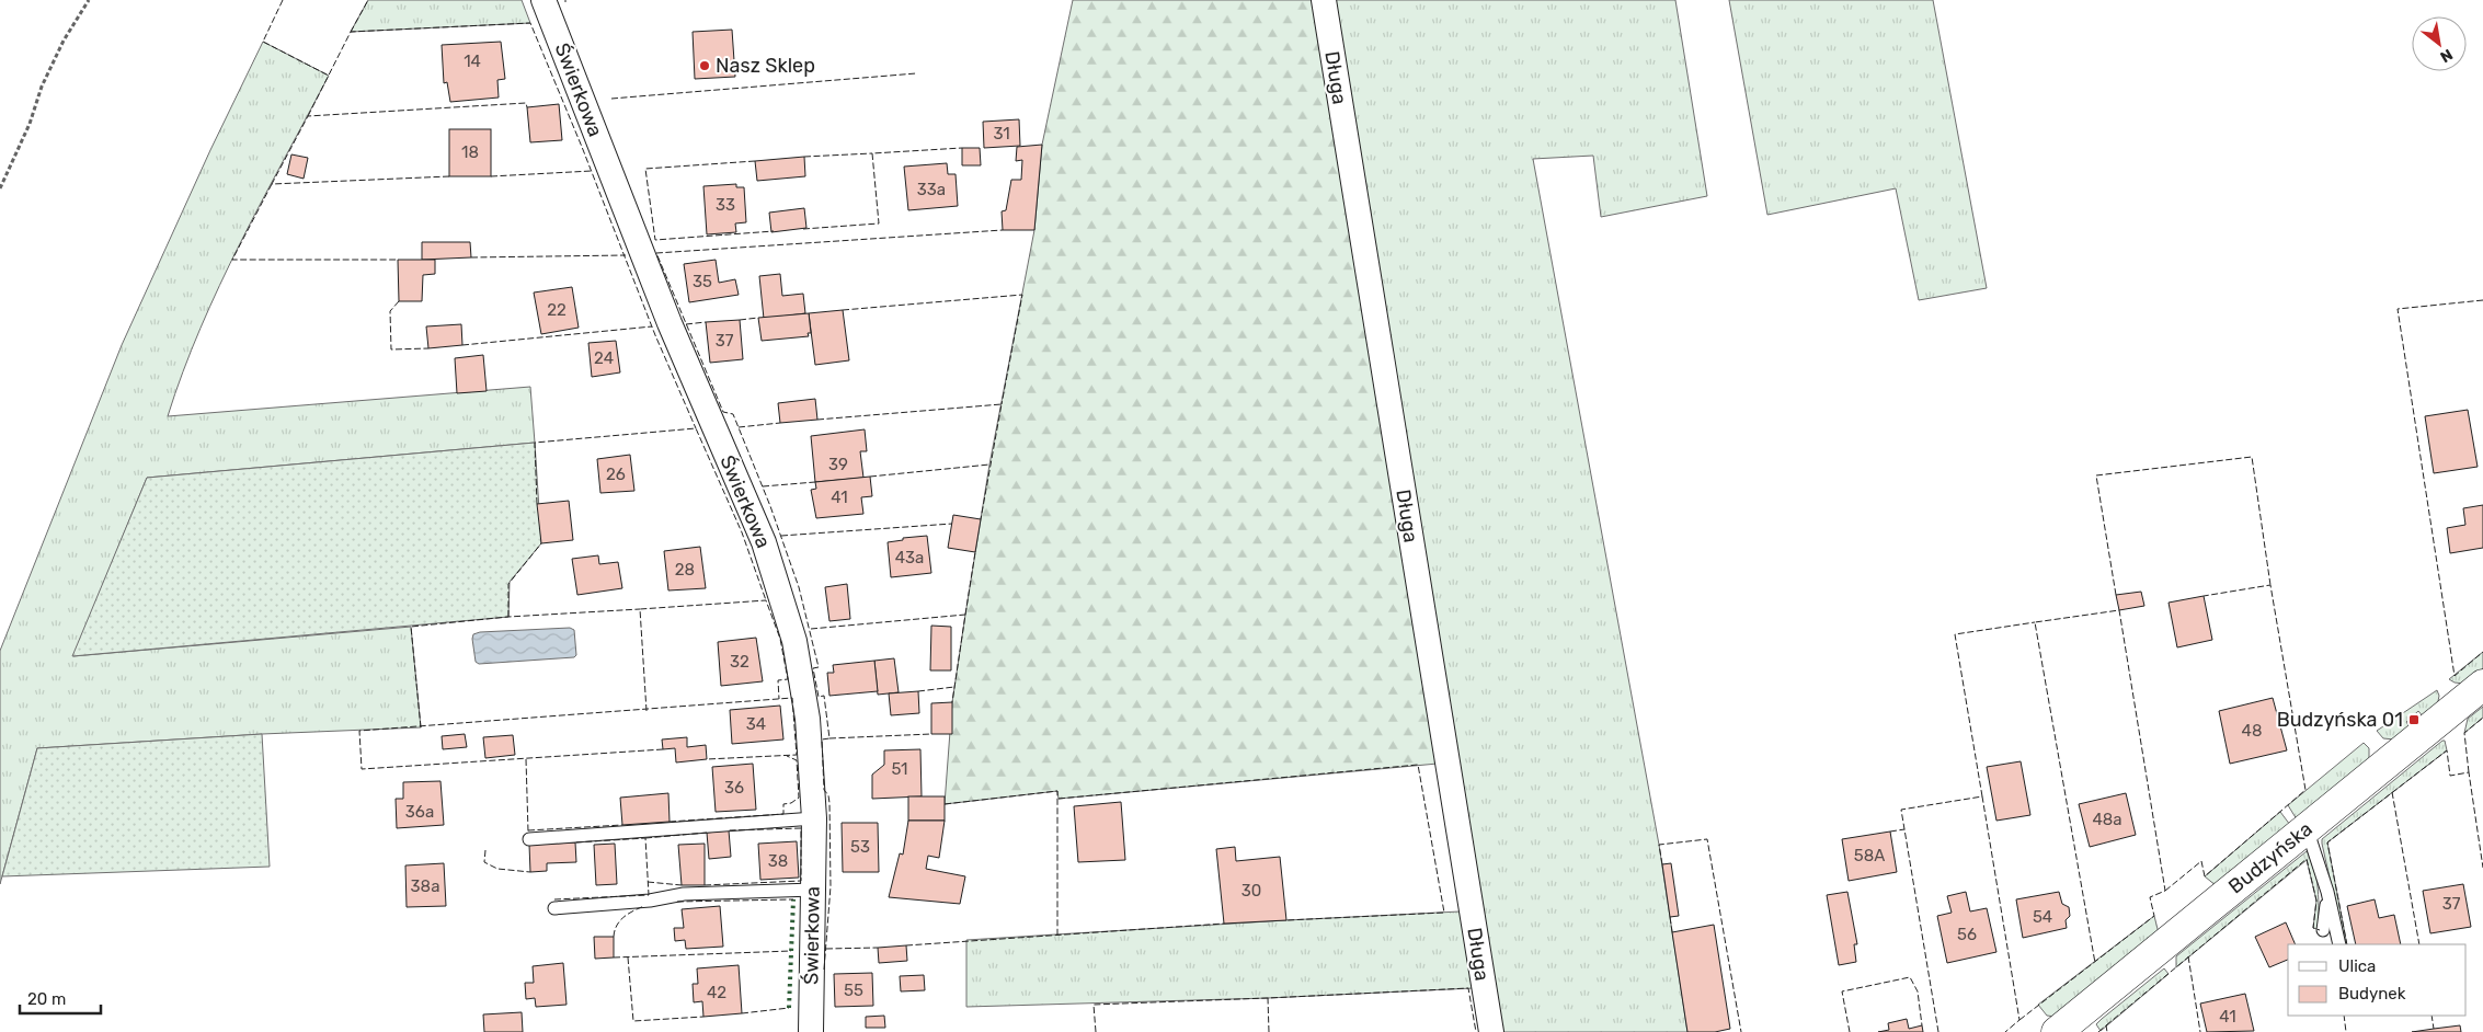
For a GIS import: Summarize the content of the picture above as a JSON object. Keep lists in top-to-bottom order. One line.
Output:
{"streets":{"street":["Długa","Świerkowa","Budzyńska"]},"places":{"other":["Nasz Sklep"],"transit":["Budzyńska 01"]},"house_numbers":["14","31","18","33a","33","35","22","37","24","39","26","41","43a","28","32","34","48","51","36","36a","48a","53","58A","38","38a","30","37","54","56","55","42","41"],"legend":["Ulica","Budynek"],"scale_bar":"20 m","north":"bottom right"}
